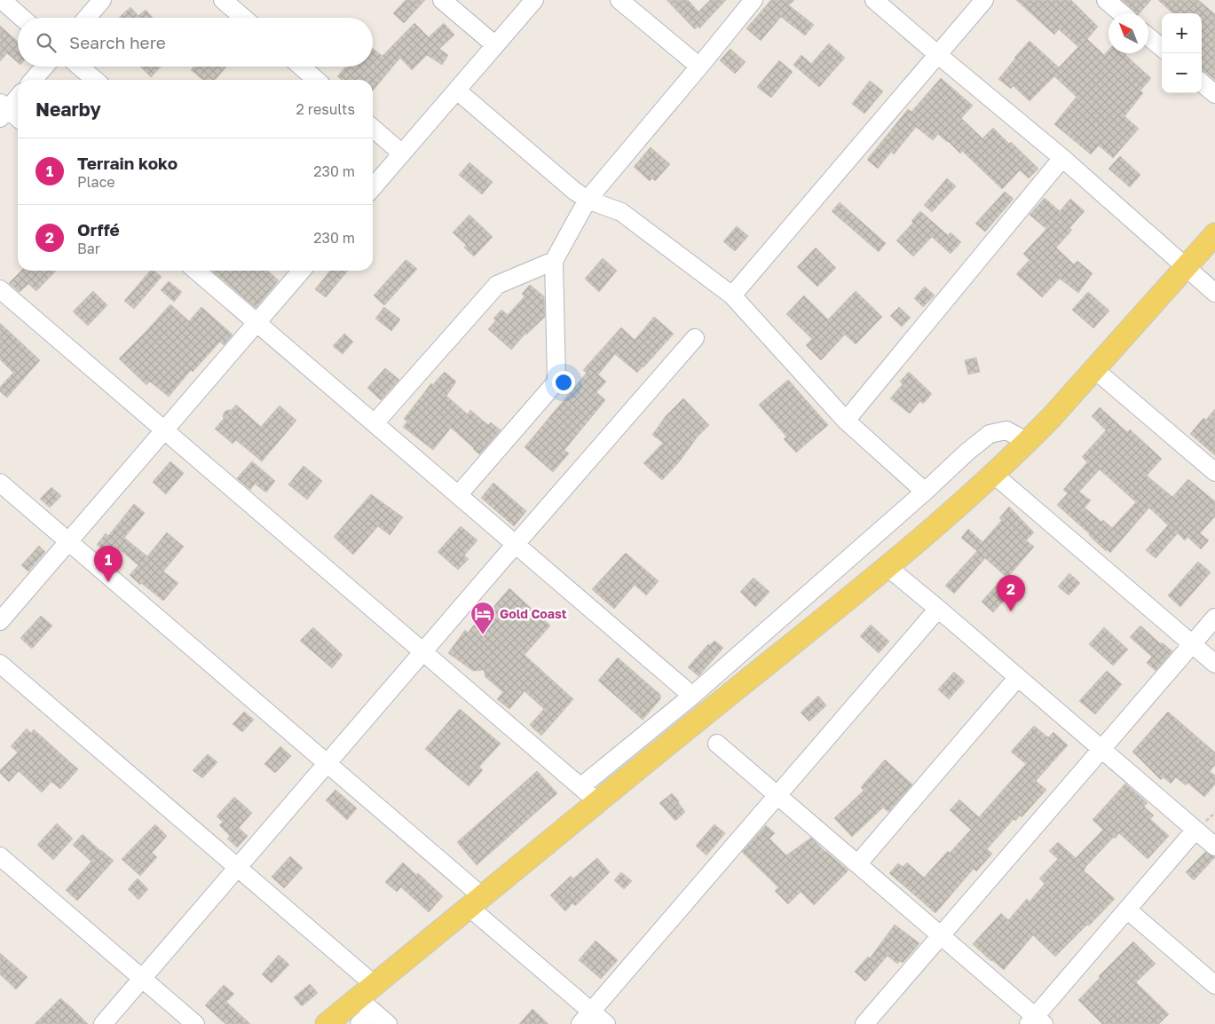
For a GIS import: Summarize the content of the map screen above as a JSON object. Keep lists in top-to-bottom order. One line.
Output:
{"places":{"hotel":["Gold Coast"]},"north":"top left","page":{"map_buttons":["+","−"],"search":"Search here","heading":["Nearby","2 results"],"list":[{"mark":"1","name":"Terrain koko","note":"Place","value":"230 m"},{"mark":"2","name":"Orffé","note":"Bar","value":"230 m"}],"pins":["1","2"]}}
